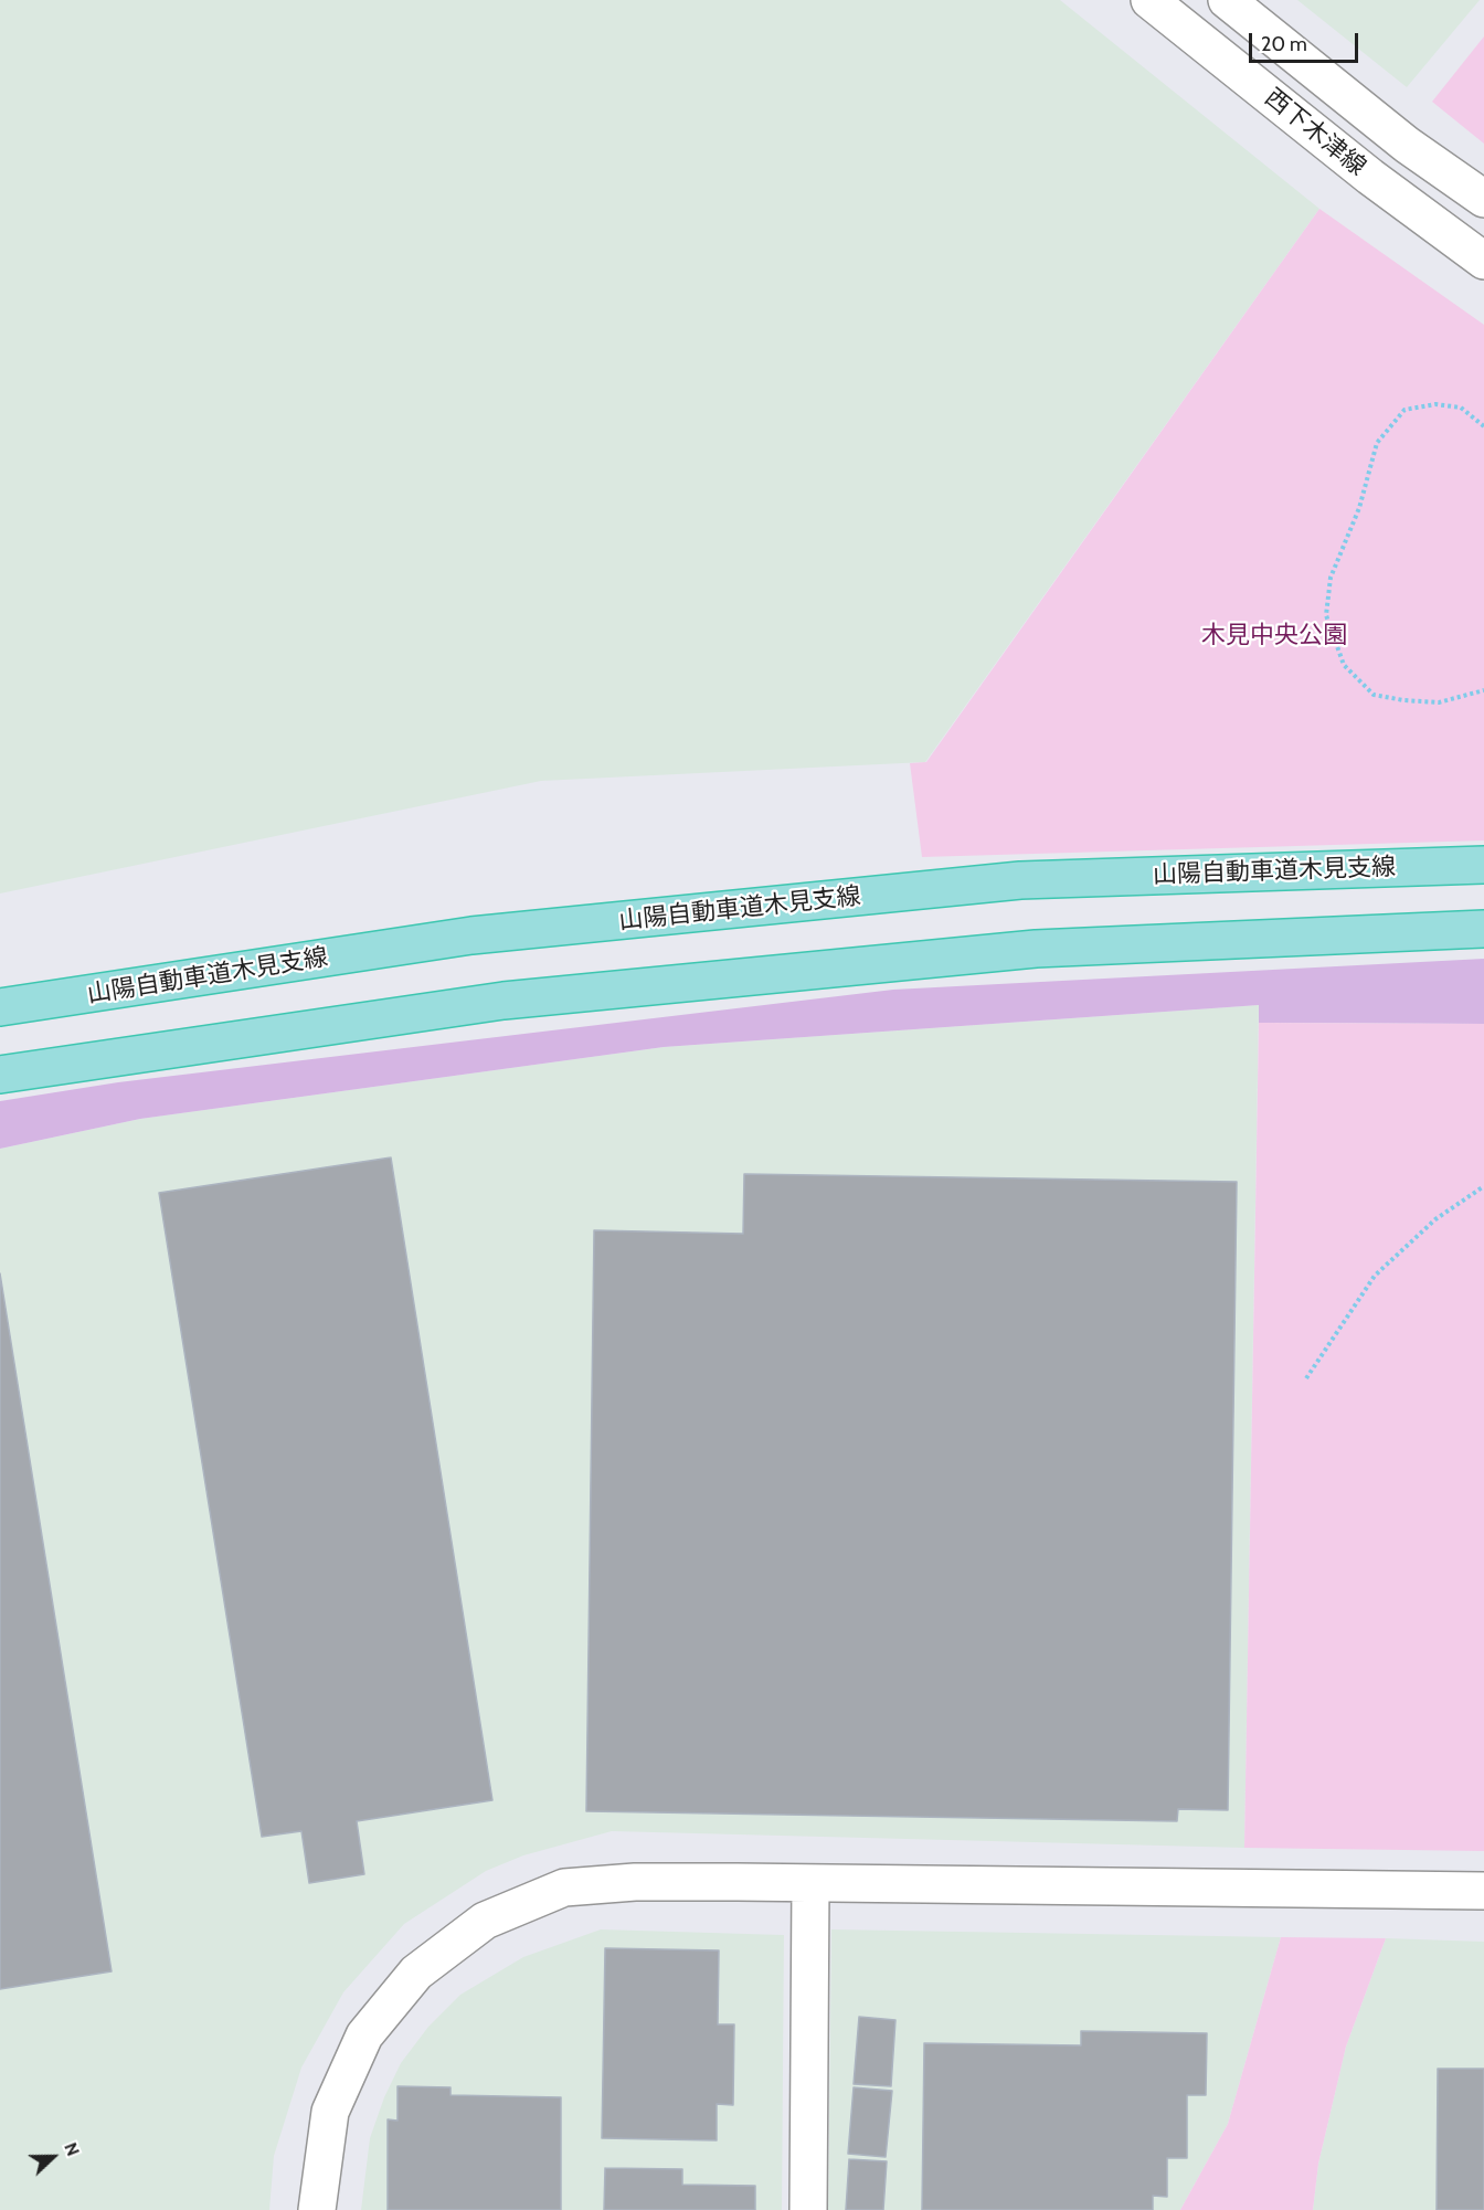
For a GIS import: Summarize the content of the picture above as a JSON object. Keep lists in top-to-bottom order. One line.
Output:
{"streets":{"highway":["山陽自動車道木見支線"],"street":["西下木津線"]},"parks":["木見中央公園"],"scale_bar":"20 m","north":"right"}
